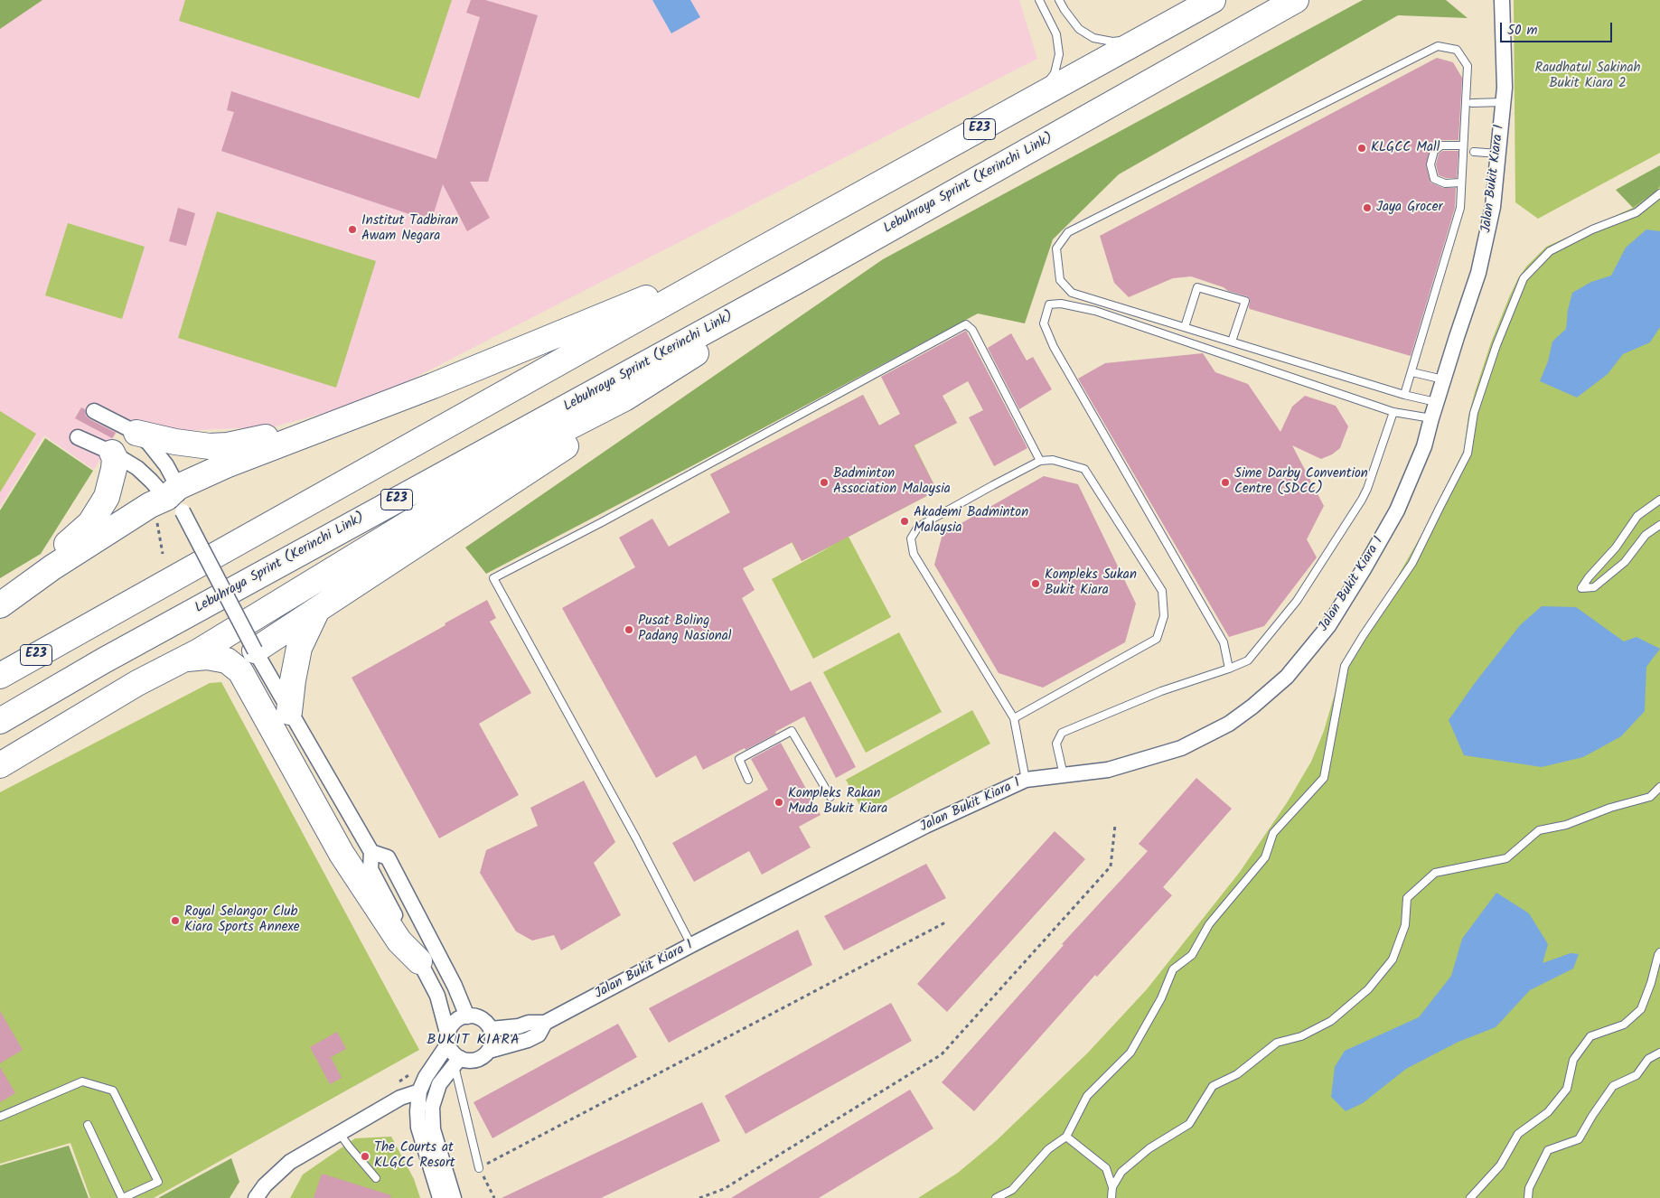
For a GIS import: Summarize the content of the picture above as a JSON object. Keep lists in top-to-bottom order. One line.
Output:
{"streets":{"highway":["E23","Lebuhraya Sprint (Kerinchi Link)"],"street":["Jalan Bukit Kiara 1"]},"districts":["BUKIT KIARA"],"parks":["Raudhatul Sakinah Bukit Kiara 2"],"places":["KLGCC Mall","Jaya Grocer","Institut Tadbiran Awam Negara","Badminton Association Malaysia","Sime Darby Convention Centre (SDCC)","Akademi Badminton Malaysia","Kompleks Sukan Bukit Kiara","Pusat Boling Padang Nasional","Kompleks Rakan Muda Bukit Kiara","Royal Selangor Club Kiara Sports Annexe","The Courts at KLGCC Resort"],"scale_bar":"50 m"}
